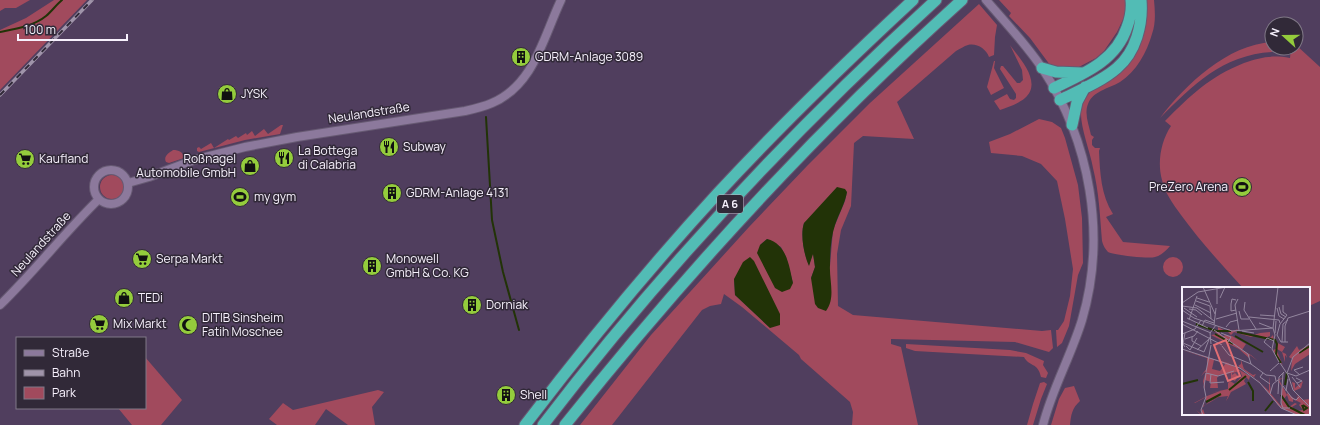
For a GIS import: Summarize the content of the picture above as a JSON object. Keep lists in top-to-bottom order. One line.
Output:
{"streets":{"highway":["A 6"],"street":["Neulandstraße"]},"places":{"building":["GDRM-Anlage 3089","GDRM-Anlage 4131","Monowell GmbH & Co. KG","Dorniak","Shell"],"shop":["JYSK","Roßnagel Automobile GmbH","TEDi"],"restaurant":["Subway","La Bottega di Calabria"],"supermarket":["Kaufland","Serpa Markt","Mix Markt"],"sports":["PreZero Arena","my gym"],"mosque":["DITIB Sinsheim Fatih Moschee"]},"legend":["Straße","Bahn","Park"],"scale_bar":"100 m","north":"left"}
